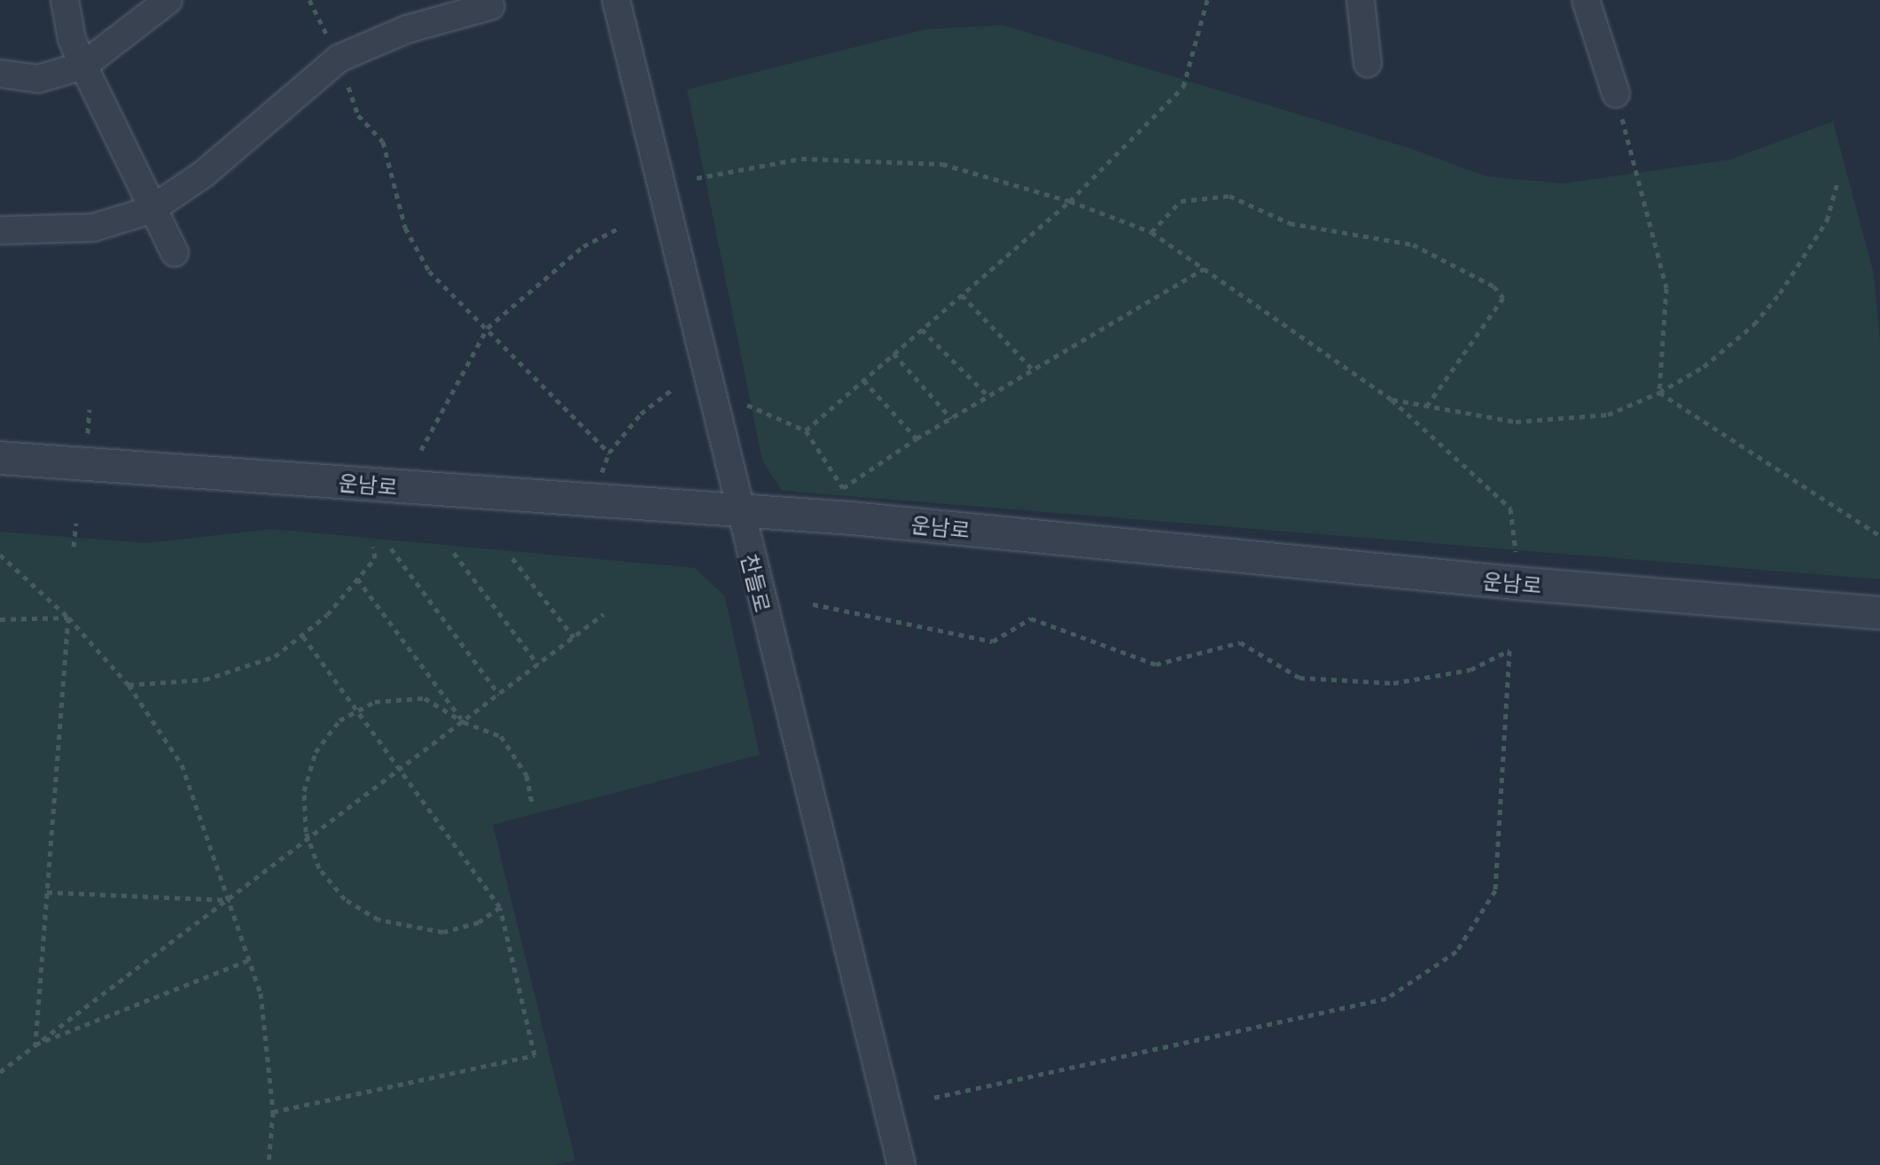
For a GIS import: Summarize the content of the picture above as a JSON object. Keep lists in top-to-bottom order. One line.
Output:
{"streets":{"street":["운남로","찬들로"]},"crossings":[["운남로","찬들로"]]}
